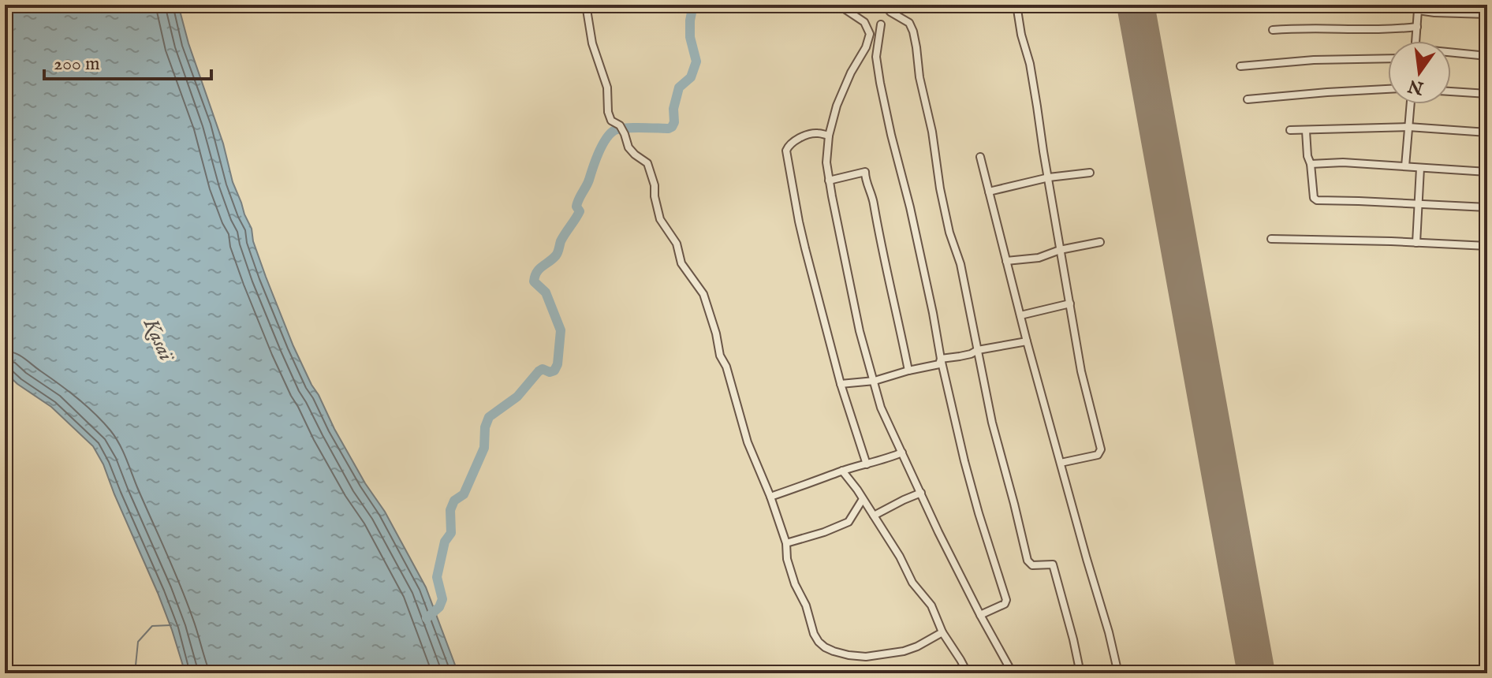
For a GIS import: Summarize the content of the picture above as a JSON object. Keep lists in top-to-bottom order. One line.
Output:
{"water":["Kasaï"],"scale_bar":"200 m","north":"bottom"}
